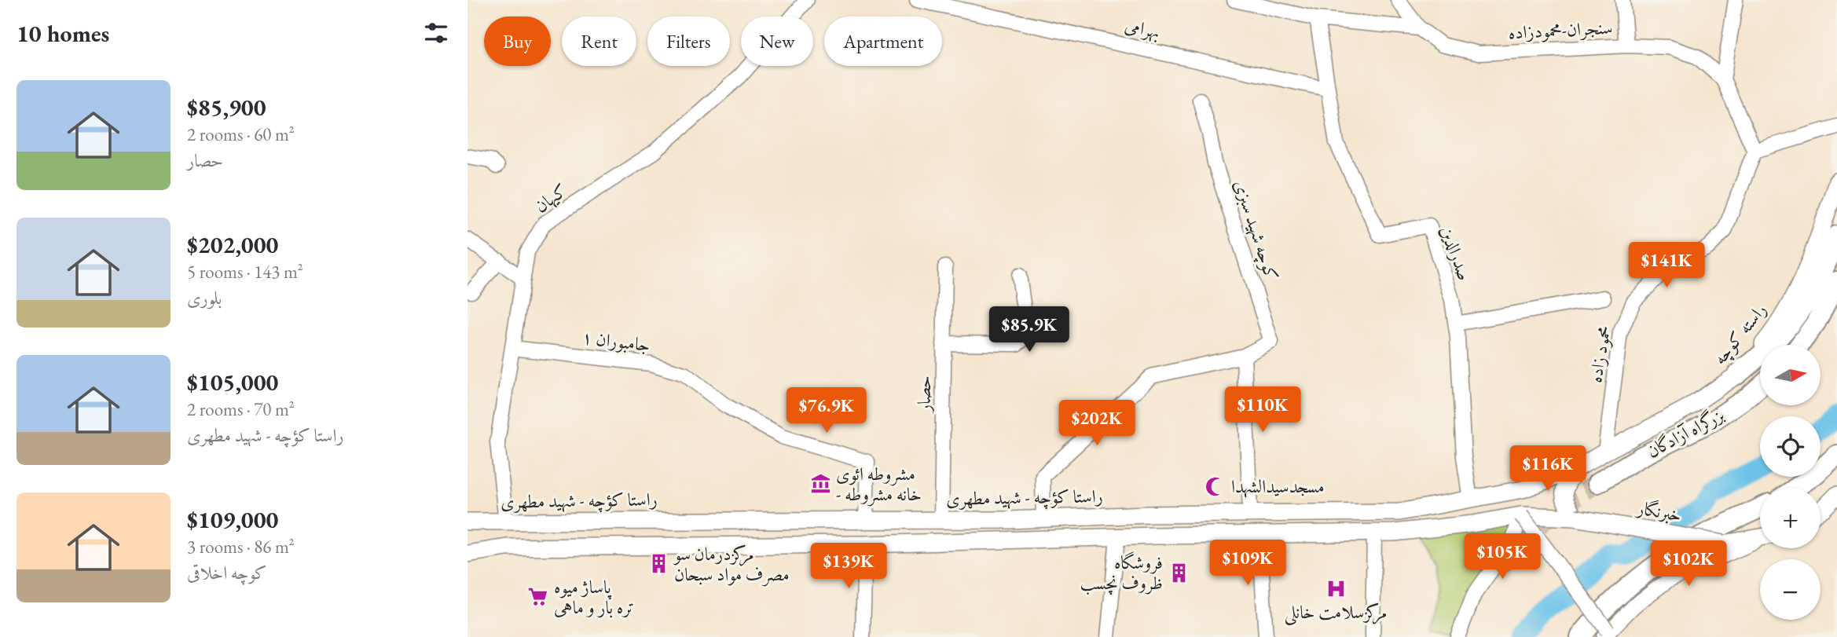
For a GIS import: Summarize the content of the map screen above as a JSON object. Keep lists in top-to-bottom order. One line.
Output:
{"streets":{"highway":["بزرگراه آزادگان"],"main road":["راسته کوچه","راستا کؤچه - شهید مطهری","خبرنگار"],"street":["بهرامی","سنجران-محمودزاده","کیهان","کوچه شهید سبزی","صدرالدین","جامبوران ۱","محمود زاده","حصار"]},"crossings":[["بهرامی","صدرالدین"],["سنجران-محمودزاده","محمود زاده"],["کیهان","جامبوران ۱"],["کیهان","راستا کؤچه - شهید مطهری"],["کوچه شهید سبزی","راستا کؤچه - شهید مطهری"],["صدرالدین","راستا کؤچه - شهید مطهری"],["راسته کوچه","محمود زاده"],["راسته کوچه","راستا کؤچه - شهید مطهری"],["جامبوران ۱","راستا کؤچه - شهید مطهری"],["حصار","راستا کؤچه - شهید مطهری"]],"places":{"museum":["مشروطه ائوی - خانه مشروطه"],"mosque":["مسجدسیدالشهدا"],"building":["مرکزدرمان سو مصرف مواد سبحان","فروشگاه ظروف نچسب"],"hospital":["مرکزسلامت خانلی"],"supermarket":["پاساژ میوه تره بار و ماهی"]},"north":"right","page":{"heading":"10 homes","chip":["Buy","Rent","Filters","New","Apartment"],"list":[{"name":"$85,900","note":"2 rooms · 60 m² · حصار"},{"name":"$202,000","note":"5 rooms · 143 m² · بلوری"},{"name":"$105,000","note":"2 rooms · 70 m² · راستا کؤچه - شهید مطهری"},{"name":"$109,000","note":"3 rooms · 86 m² · کوچه اخلاقی"}],"price":["$141K","$85.9K","$110K","$76.9K","$202K","$116K","$105K","$109K","$102K","$139K"],"map_buttons":["+","−"]}}
